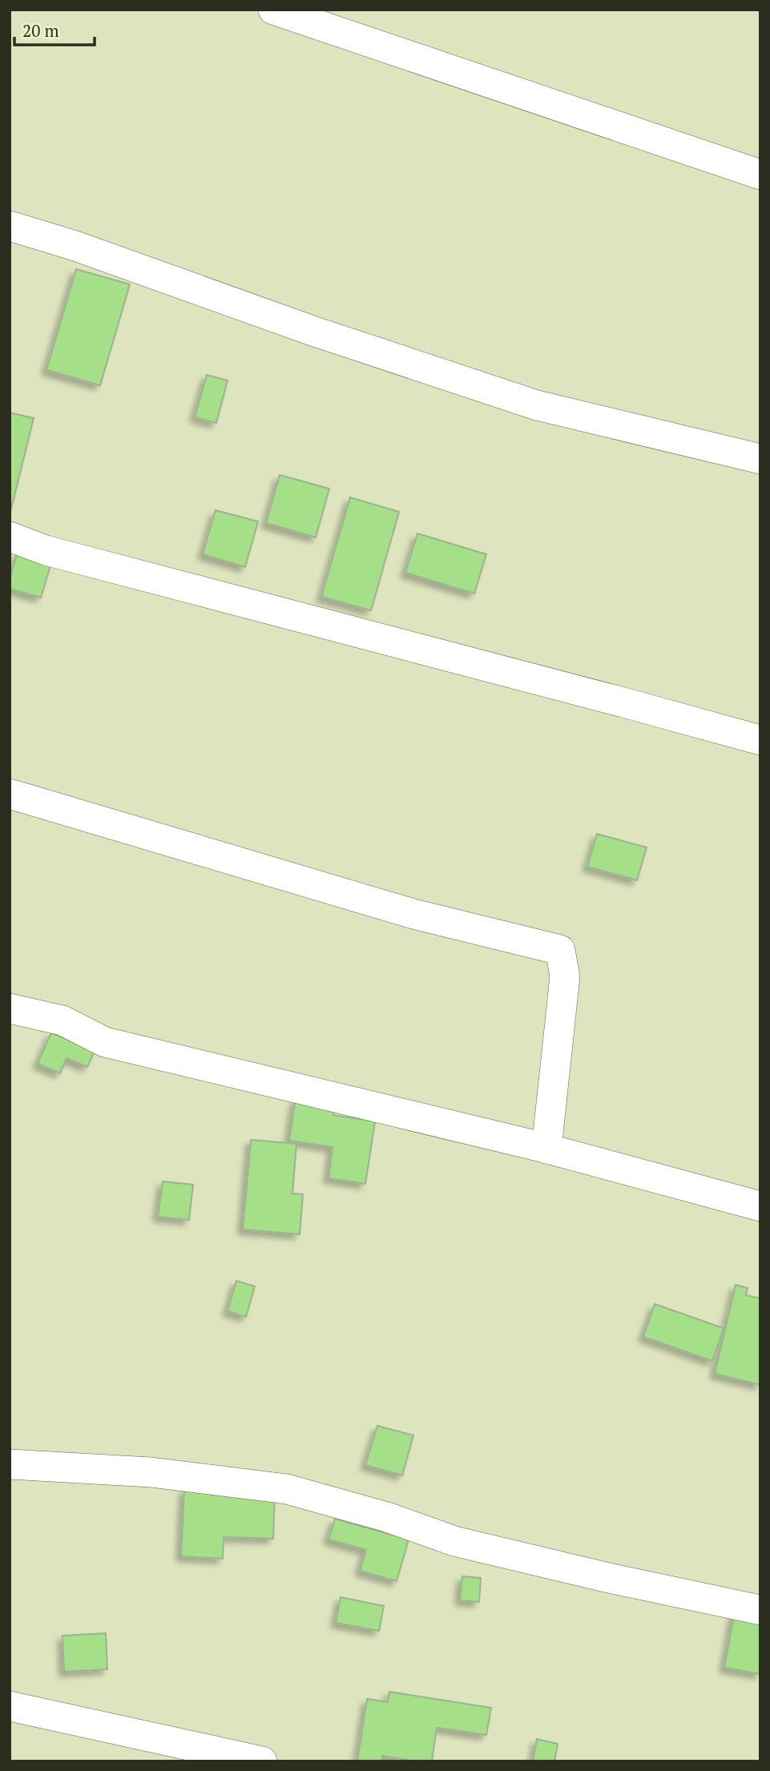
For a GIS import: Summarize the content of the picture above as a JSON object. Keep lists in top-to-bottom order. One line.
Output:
{"scale_bar":"20 m"}
